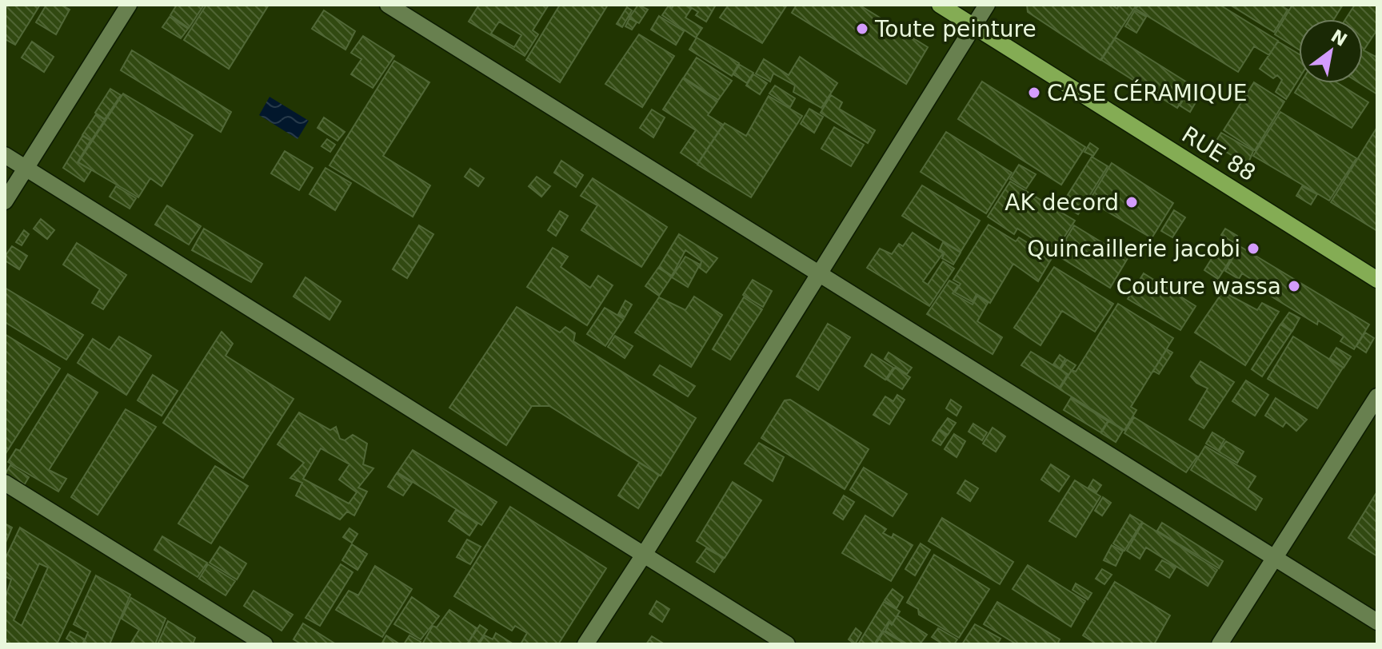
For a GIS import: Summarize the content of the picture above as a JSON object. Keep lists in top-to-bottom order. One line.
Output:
{"streets":{"main road":["RUE 88"]},"places":["Toute peinture","CASE CÉRAMIQUE","AK decord","Quincaillerie jacobi","Couture wassa"],"north":"top right"}
